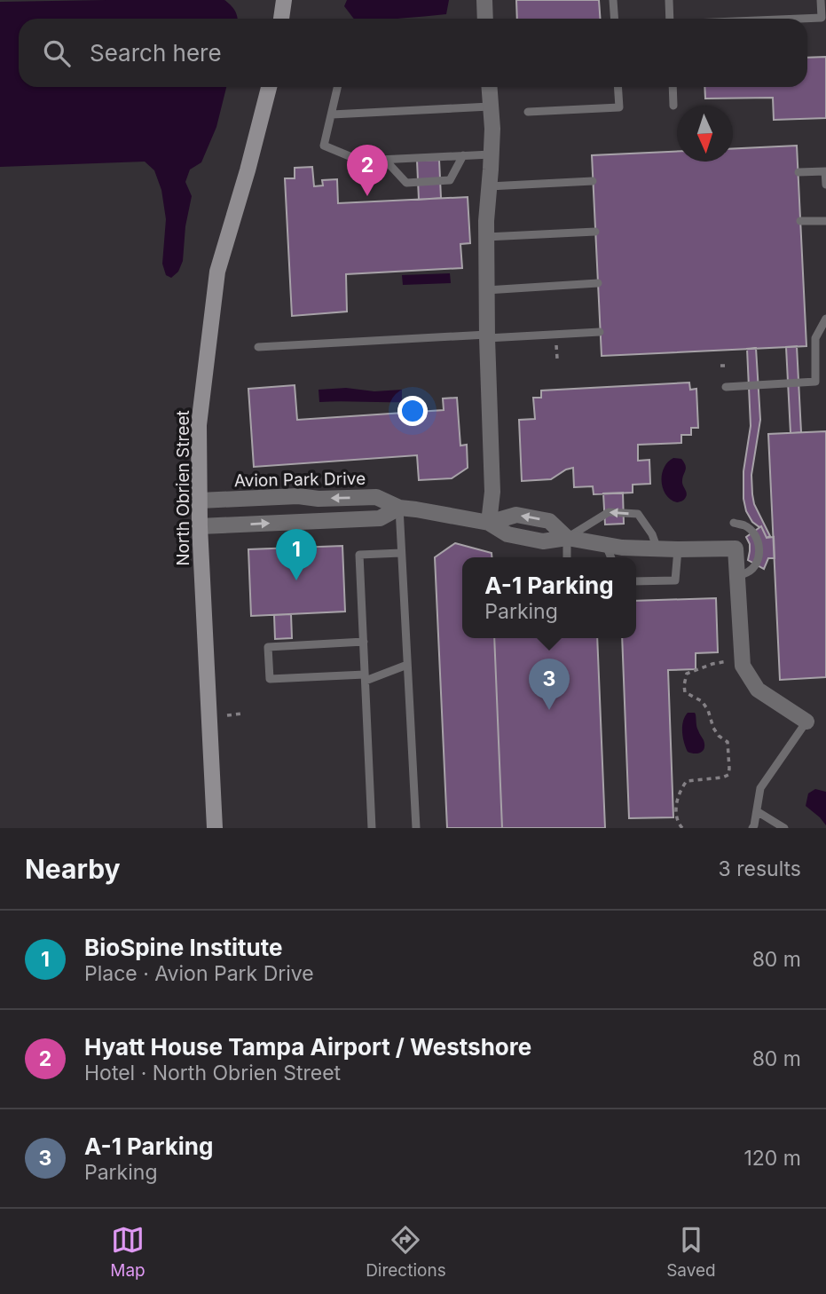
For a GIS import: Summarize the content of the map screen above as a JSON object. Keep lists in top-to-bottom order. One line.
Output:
{"streets":{"street":["Avion Park Drive","North Obrien Street"]},"crossings":[["Avion Park Drive","North Obrien Street"]],"north":"bottom","page":{"search":"Search here","pins":["2","1","3"],"popup":["A-1 Parking","Parking"],"heading":["Nearby","3 results"],"list":[{"mark":"1","name":"BioSpine Institute","note":"Place · Avion Park Drive","value":"80 m"},{"mark":"2","name":"Hyatt House Tampa Airport / Westshore","note":"Hotel · North Obrien Street","value":"80 m"},{"mark":"3","name":"A-1 Parking","note":"Parking","value":"120 m"}],"nav":["Map","Directions","Saved"]}}
